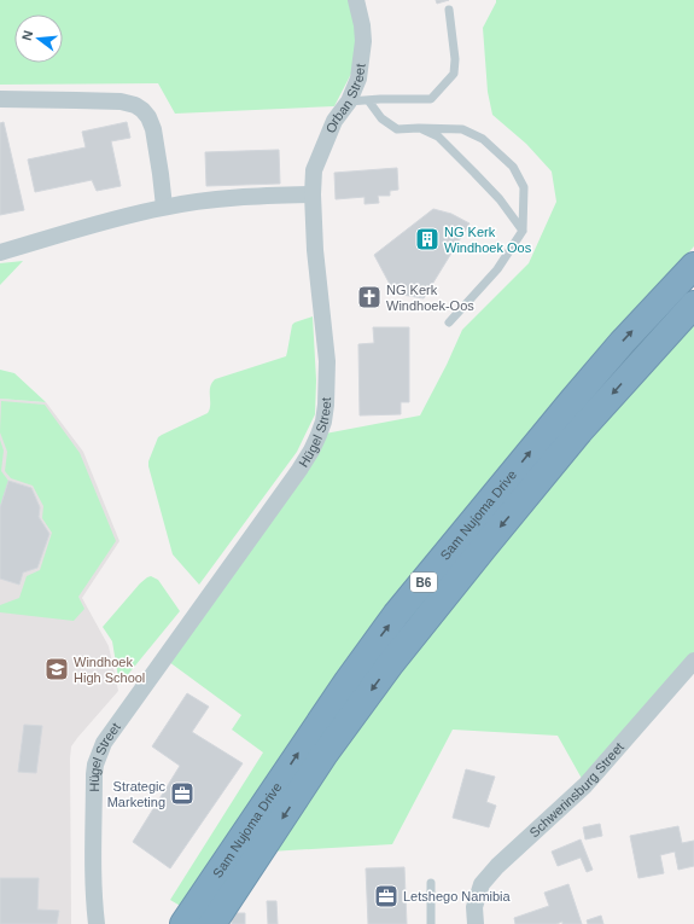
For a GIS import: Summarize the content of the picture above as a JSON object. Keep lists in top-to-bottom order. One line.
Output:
{"streets":{"highway":["Sam Nujoma Drive","B6"],"street":["Orban Street","Hügel Street","Schwerinsburg Street"]},"crossings":[["Orban Street","Hügel Street"]],"places":{"building":["NG Kerk Windhoek Oos"],"church":["NG Kerk Windhoek-Oos"],"school or university":["Windhoek High School"],"office":["Strategic Marketing","Letshego Namibia"]},"north":"left"}
